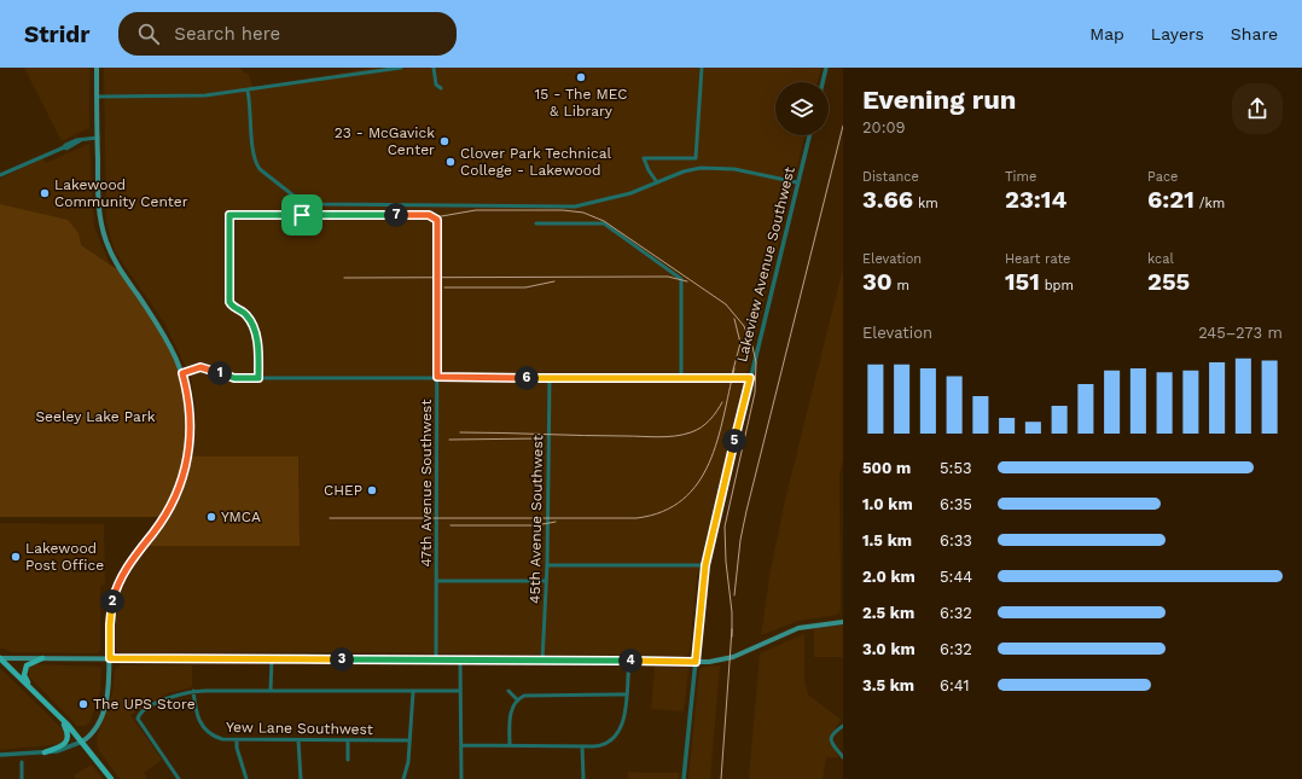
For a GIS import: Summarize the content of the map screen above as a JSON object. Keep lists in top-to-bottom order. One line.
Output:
{"streets":{"street":["Lakeview Avenue Southwest","47th Avenue Southwest","45th Avenue Southwest","Yew Lane Southwest"]},"parks":["Seeley Lake Park"],"places":["15 - The MEC & Library","23 - McGavick Center","Clover Park Technical College - Lakewood","Lakewood Community Center","CHEP","YMCA","Lakewood Post Office","The UPS Store"],"page":{"header":"Stridr","search":"Search here","nav":["Map","Layers","Share"],"heading":["Evening run","20:09"],"stats":[["Distance","3.66 km"],["Time","23:14"],["Pace","6:21 /km"],["Elevation","30 m"],["Heart rate","151 bpm"],["kcal","255"]],"pins":["7","1","6","5","2","3","4"],"chart":["Elevation","245–273 m"],"list":[{"name":"500 m","note":"5:53"},{"name":"1.0 km","note":"6:35"},{"name":"1.5 km","note":"6:33"},{"name":"2.0 km","note":"5:44"},{"name":"2.5 km","note":"6:32"},{"name":"3.0 km","note":"6:32"},{"name":"3.5 km","note":"6:41"}]}}
